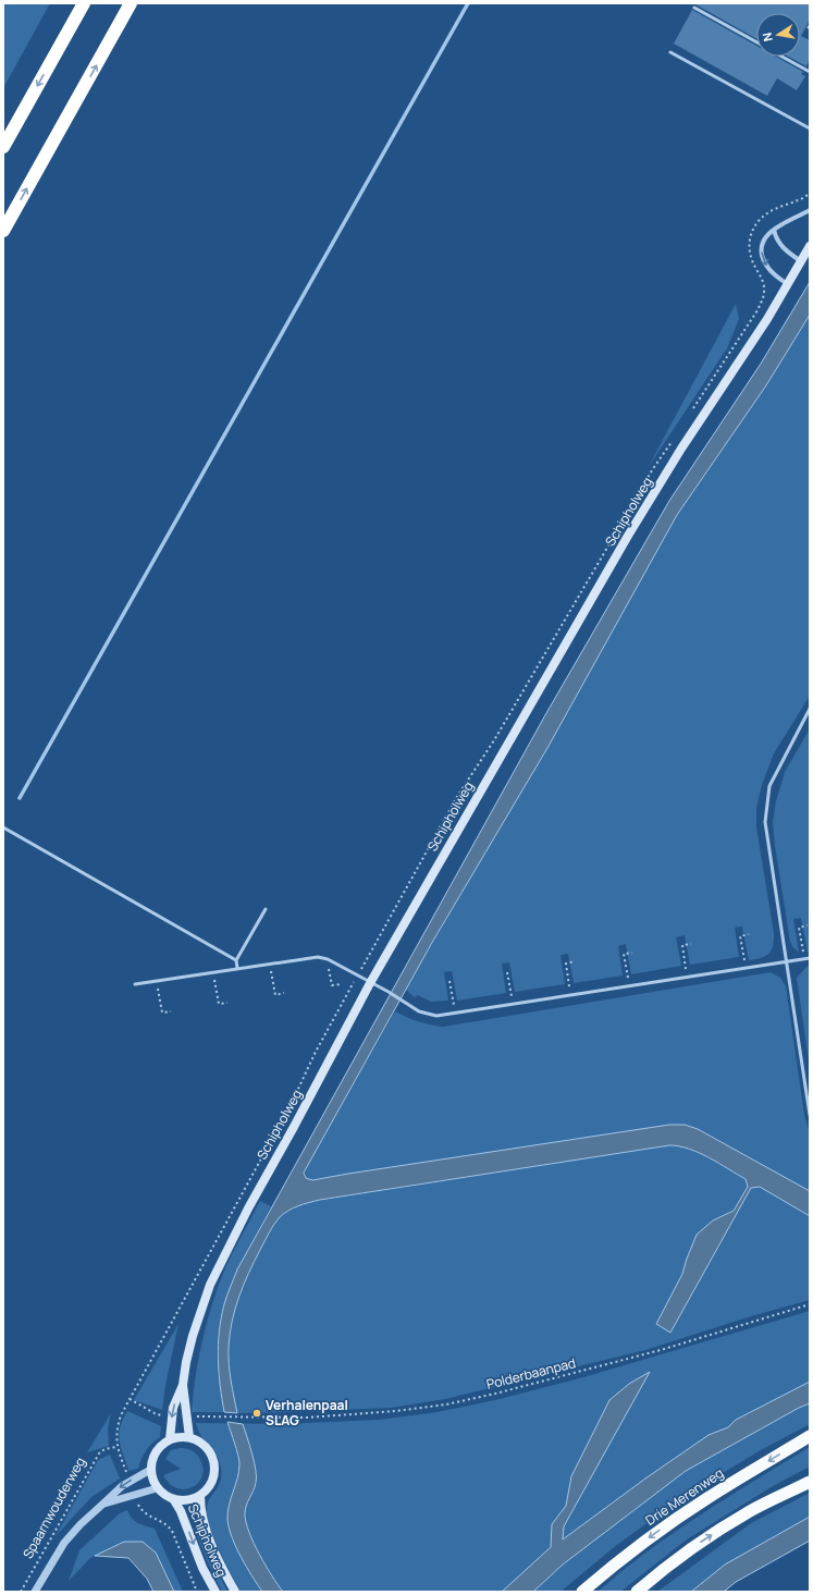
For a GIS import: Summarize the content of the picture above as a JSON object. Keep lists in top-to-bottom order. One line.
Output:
{"streets":{"highway":["Drie Merenweg"],"main road":["Schipholweg"],"street":["Spaarnwouderweg"],"path":["Polderbaanpad"]},"crossings":[["Schipholweg","Spaarnwouderweg"]],"places":["Verhalenpaal SLAG"],"north":"left"}
